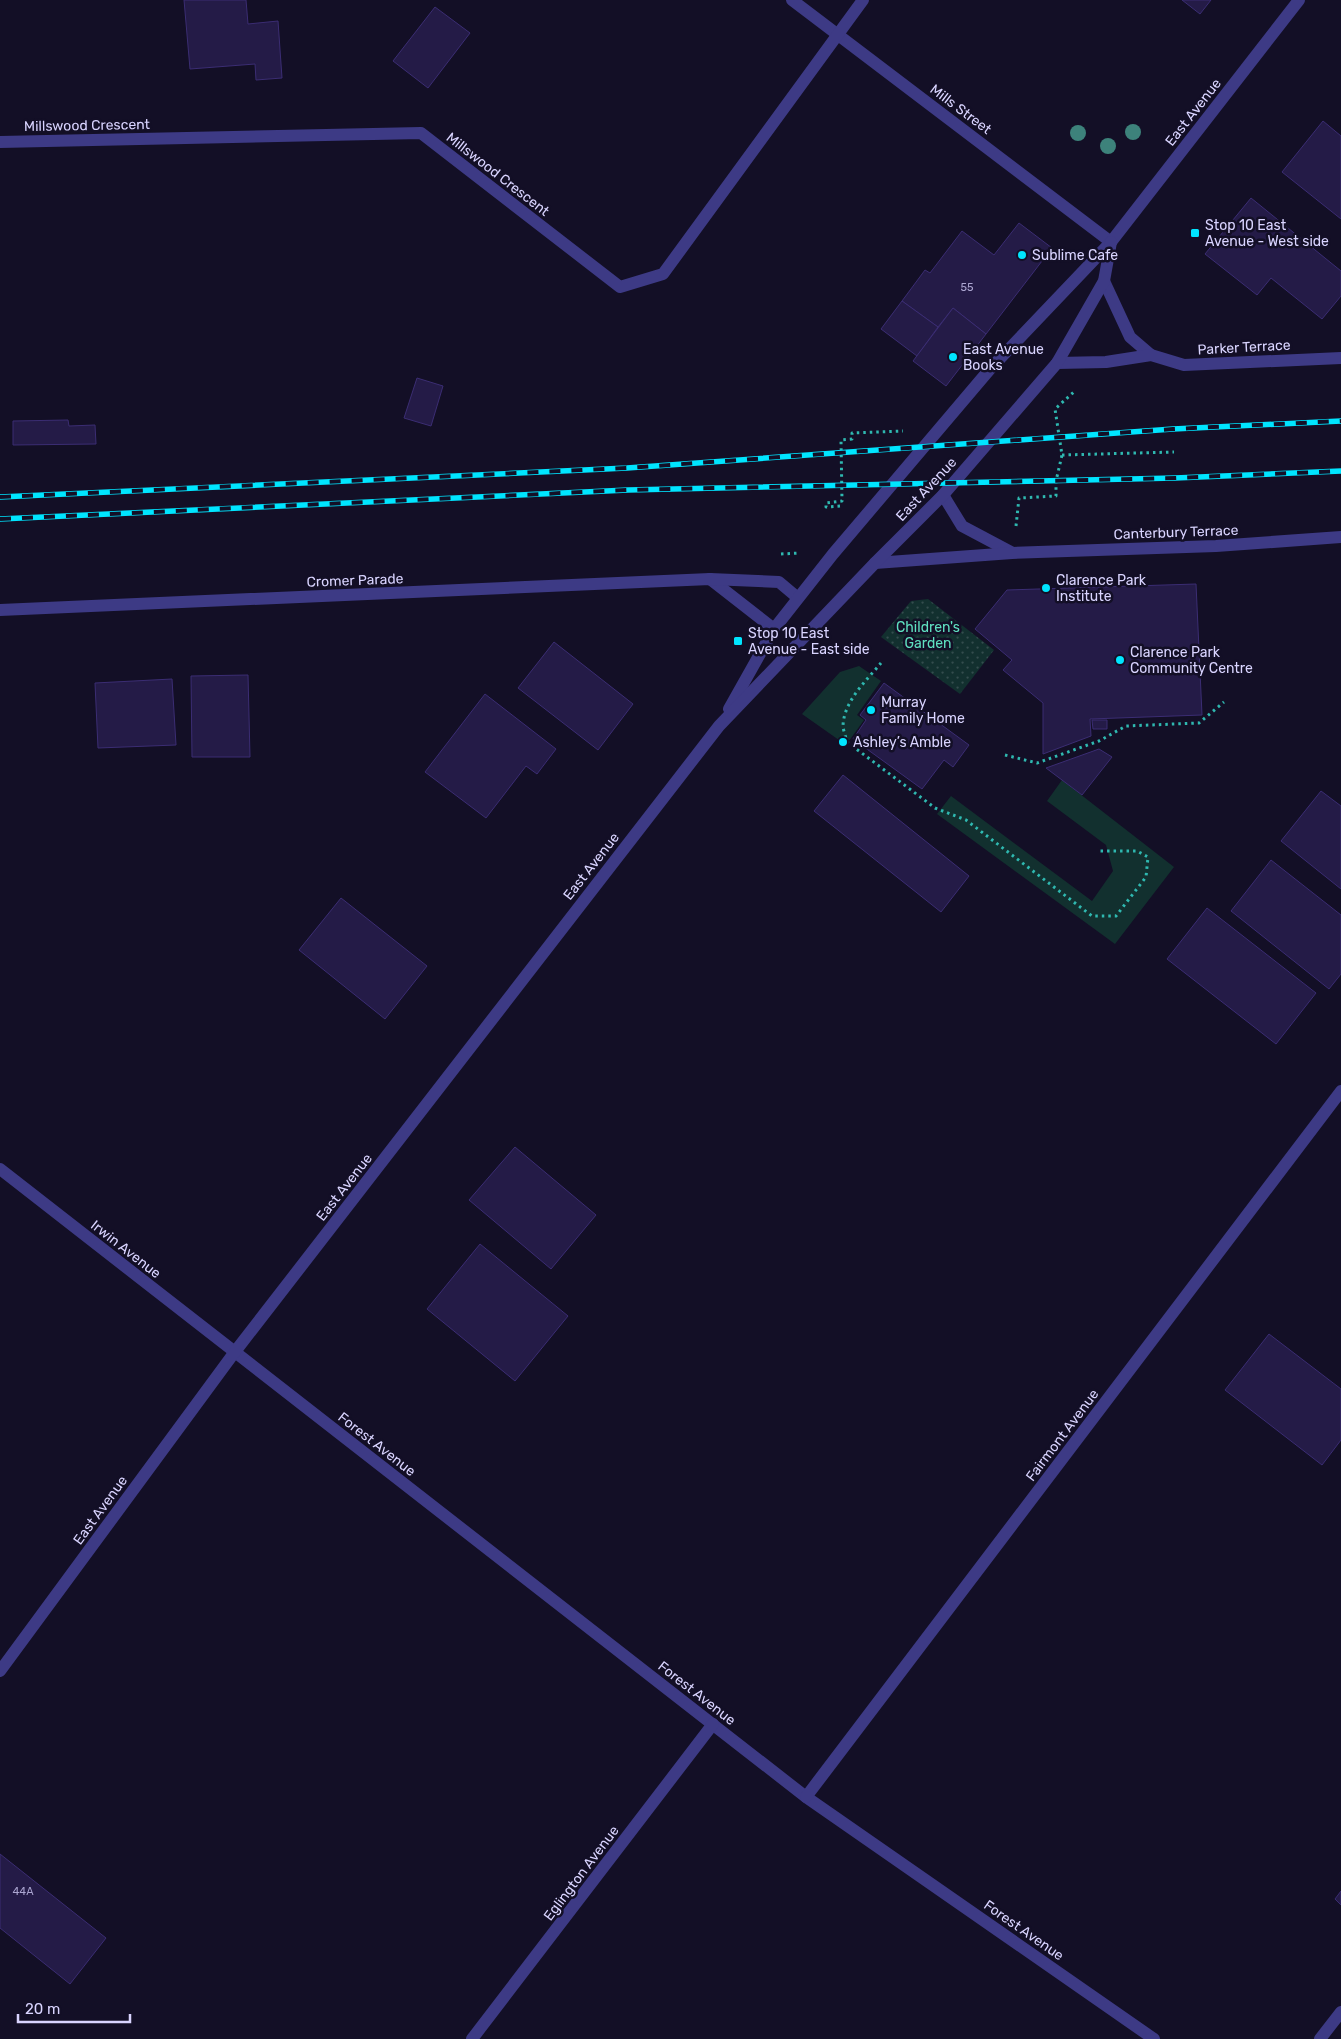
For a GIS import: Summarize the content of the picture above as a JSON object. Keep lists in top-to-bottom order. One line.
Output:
{"streets":{"street":["Mills Street","East Avenue","Millswood Crescent","Parker Terrace","Canterbury Terrace","Cromer Parade","Irwin Avenue","Fairmont Avenue","Forest Avenue","Eglington Avenue"]},"crossings":[["Mills Street","East Avenue"],["Mills Street","Millswood Crescent"],["East Avenue","Parker Terrace"],["East Avenue","Canterbury Terrace"],["East Avenue","Cromer Parade"],["East Avenue","Irwin Avenue"],["East Avenue","Forest Avenue"],["Irwin Avenue","Forest Avenue"],["Fairmont Avenue","Forest Avenue"],["Forest Avenue","Eglington Avenue"]],"parks":["Children's Garden"],"places":{"transit":["Stop 10 East Avenue - West side","Stop 10 East Avenue - East side"],"other":["Sublime Cafe","East Avenue Books","Clarence Park Institute","Clarence Park Community Centre","Murray Family Home","Ashley’s Amble"]},"house_numbers":["55","44A"],"scale_bar":"20 m"}
